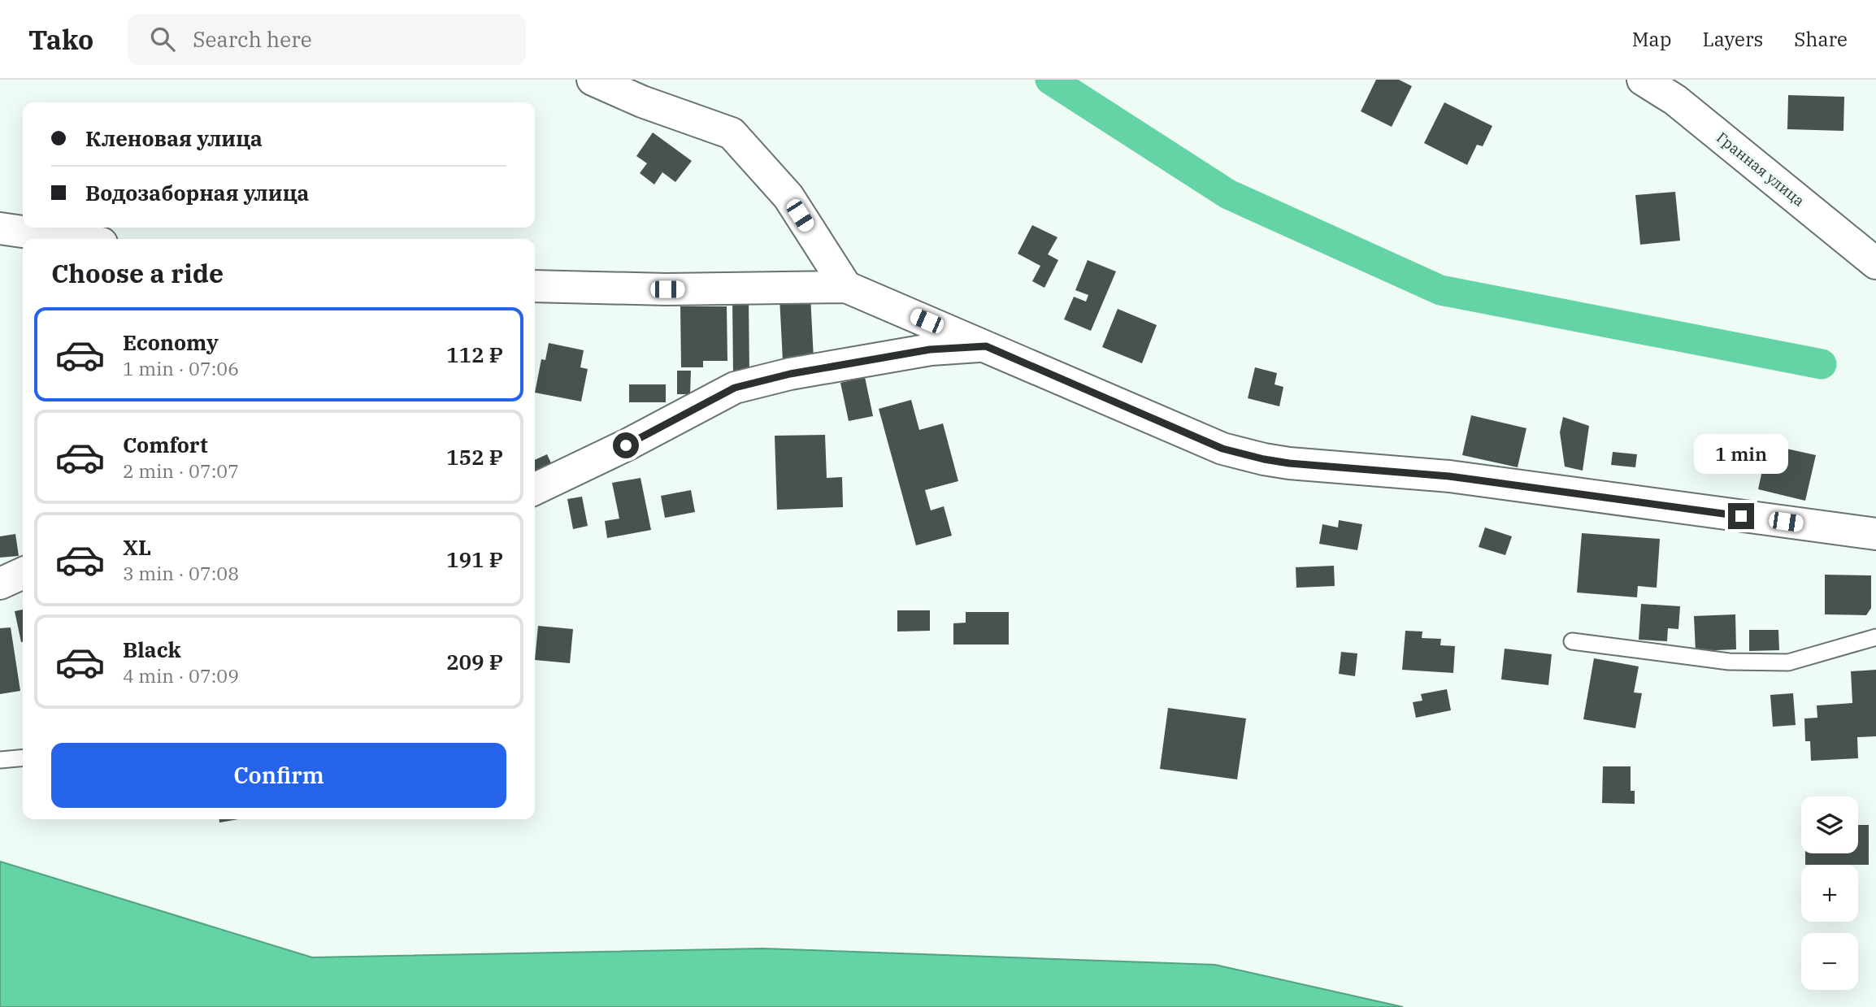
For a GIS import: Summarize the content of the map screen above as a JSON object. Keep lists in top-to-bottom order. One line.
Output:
{"streets":{"street":["Гранная улица"]},"page":{"header":"Tako","search":"Search here","nav":["Map","Layers","Share"],"banner":["Кленовая улица","Водозаборная улица"],"heading":"Choose a ride","list":[{"name":"Economy","note":"1 min · 07:06","value":"112 ₽"},{"name":"Comfort","note":"2 min · 07:07","value":"152 ₽"},{"name":"XL","note":"3 min · 07:08","value":"191 ₽"},{"name":"Black","note":"4 min · 07:09","value":"209 ₽"}],"bubble":"1 min","buttons":"Confirm","map_buttons":["+","−"]}}
